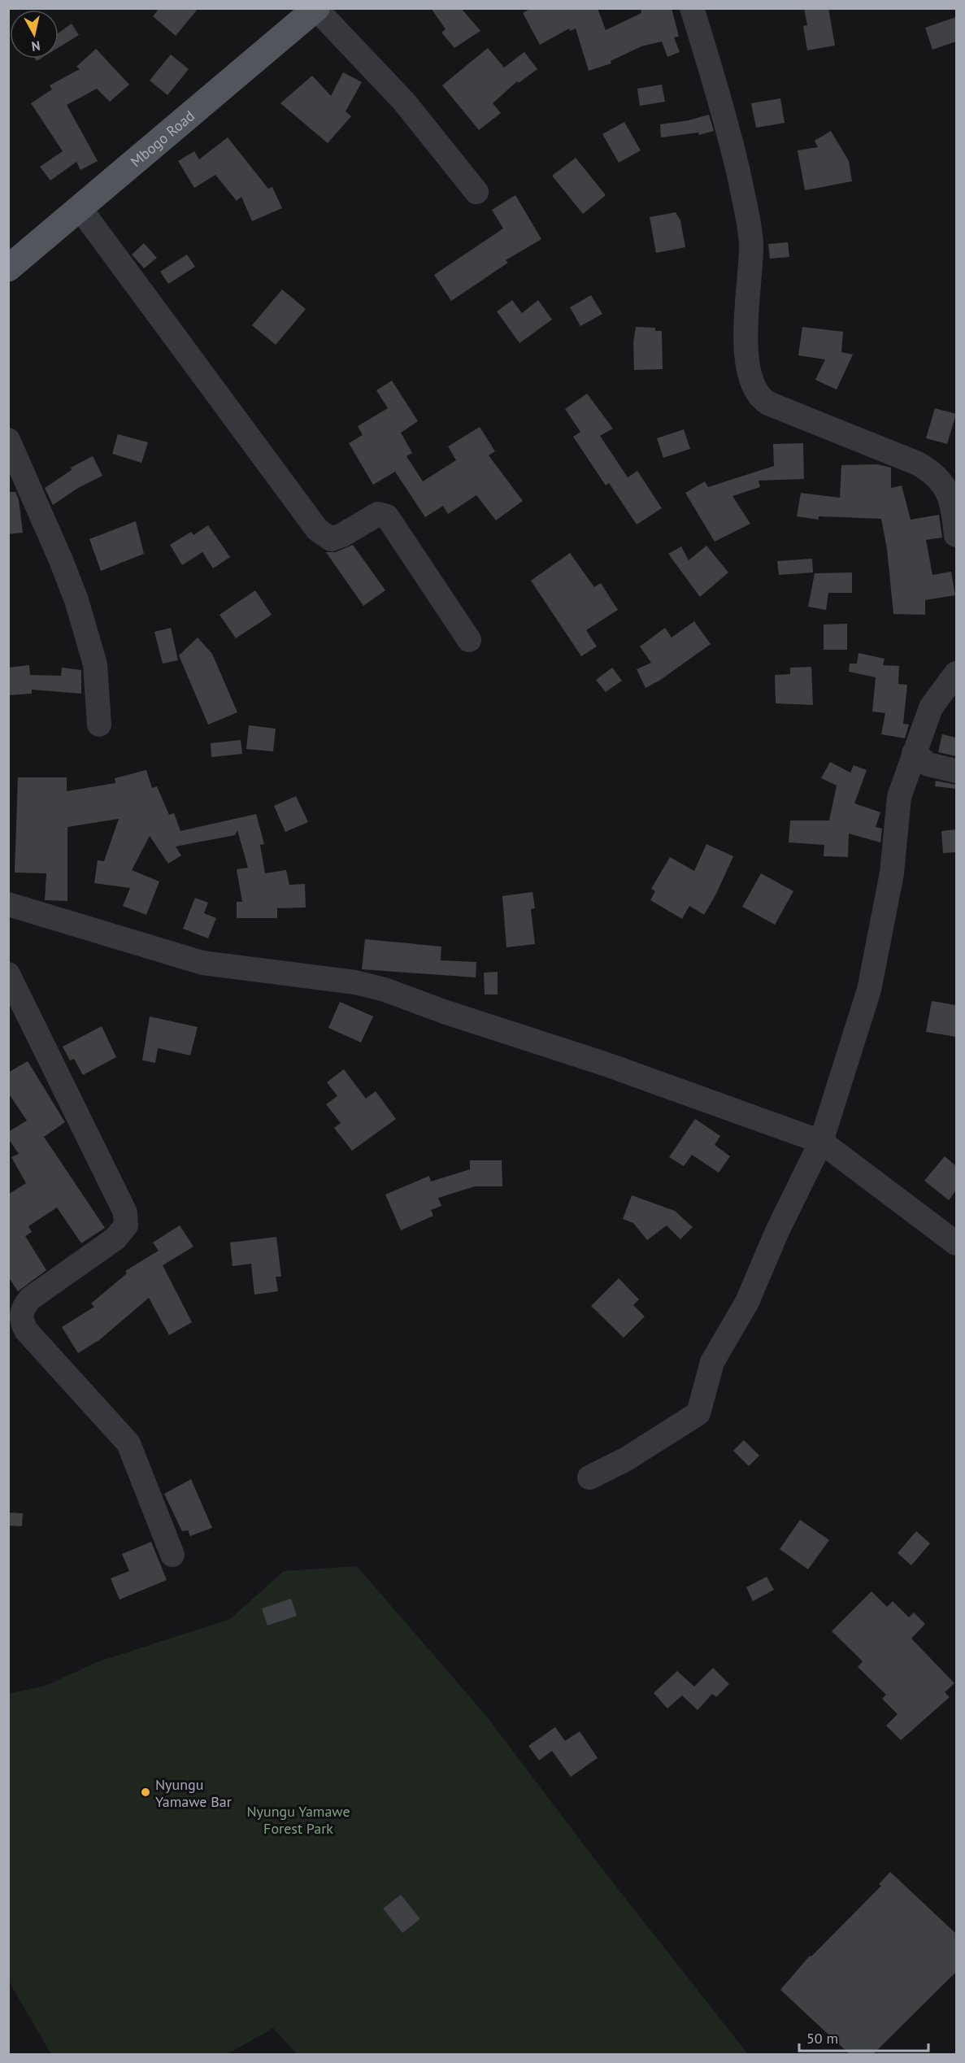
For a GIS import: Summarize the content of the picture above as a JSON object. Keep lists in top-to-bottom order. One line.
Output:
{"streets":{"main road":["Mbogo Road"]},"parks":["Nyungu Yamawe Forest Park"],"places":["Nyungu Yamawe Bar"],"scale_bar":"50 m","north":"bottom"}
